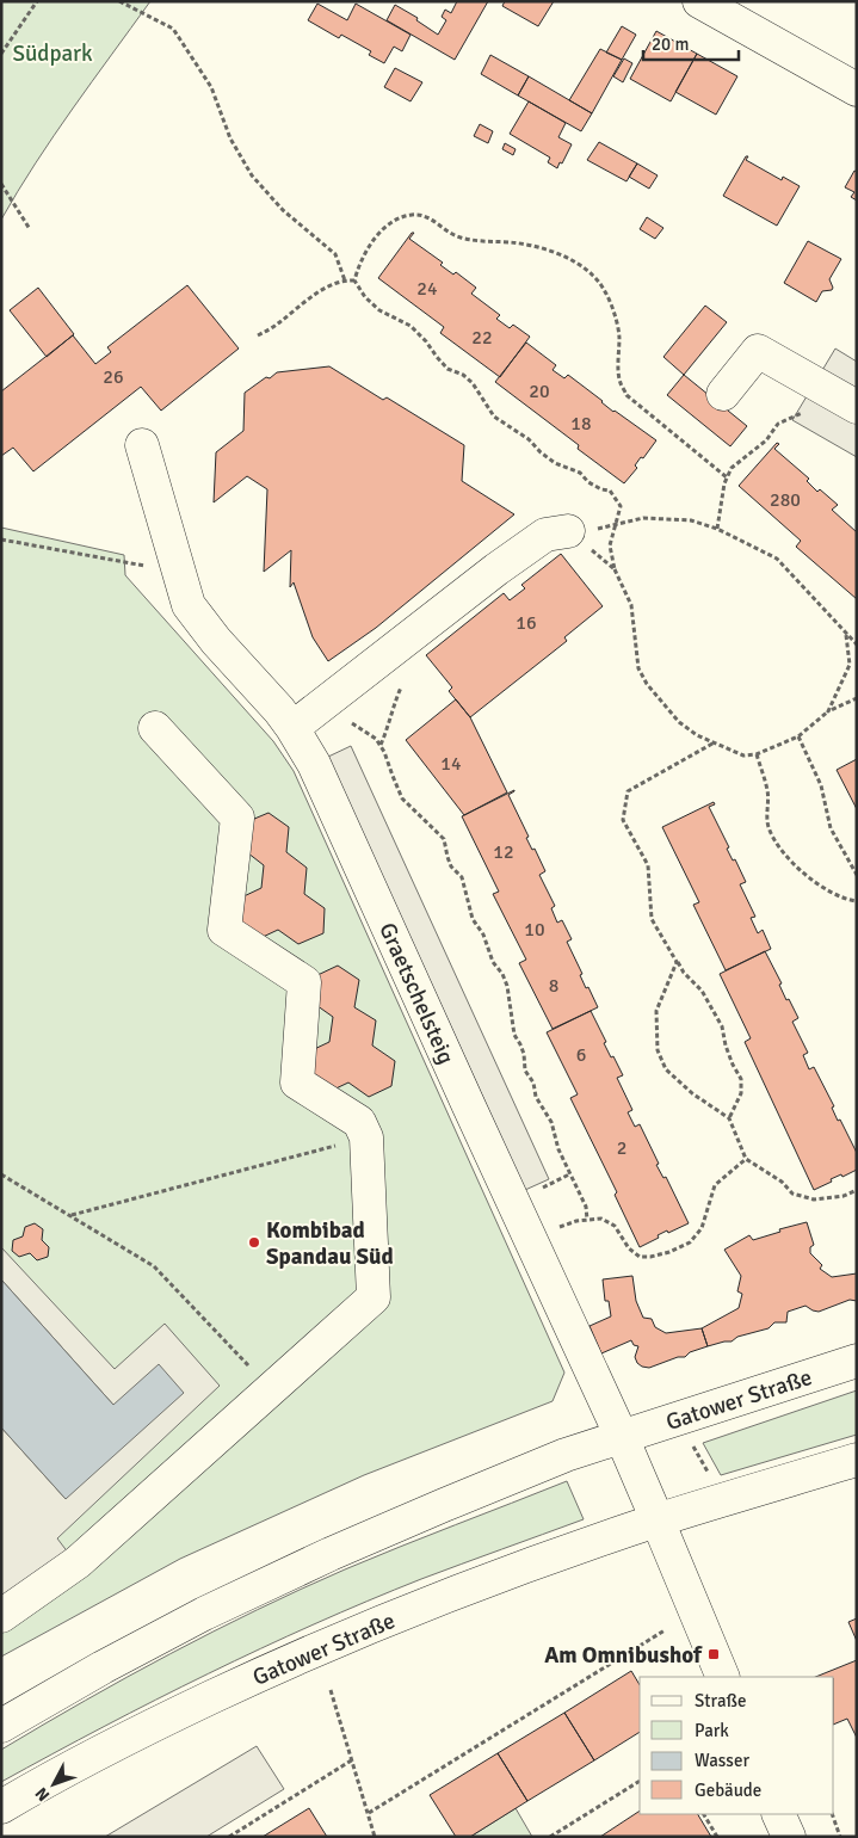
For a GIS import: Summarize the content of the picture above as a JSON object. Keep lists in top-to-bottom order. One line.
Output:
{"streets":{"main road":["Graetschelsteig","Gatower Straße"]},"crossings":[["Graetschelsteig","Gatower Straße"]],"parks":["Südpark"],"places":{"other":["Kombibad Spandau Süd"],"transit":["Am Omnibushof"]},"house_numbers":["24","22","26","20","18","280","16","14","12","10","8","6","2"],"legend":["Straße","Park","Wasser","Gebäude"],"scale_bar":"20 m","north":"bottom left"}
